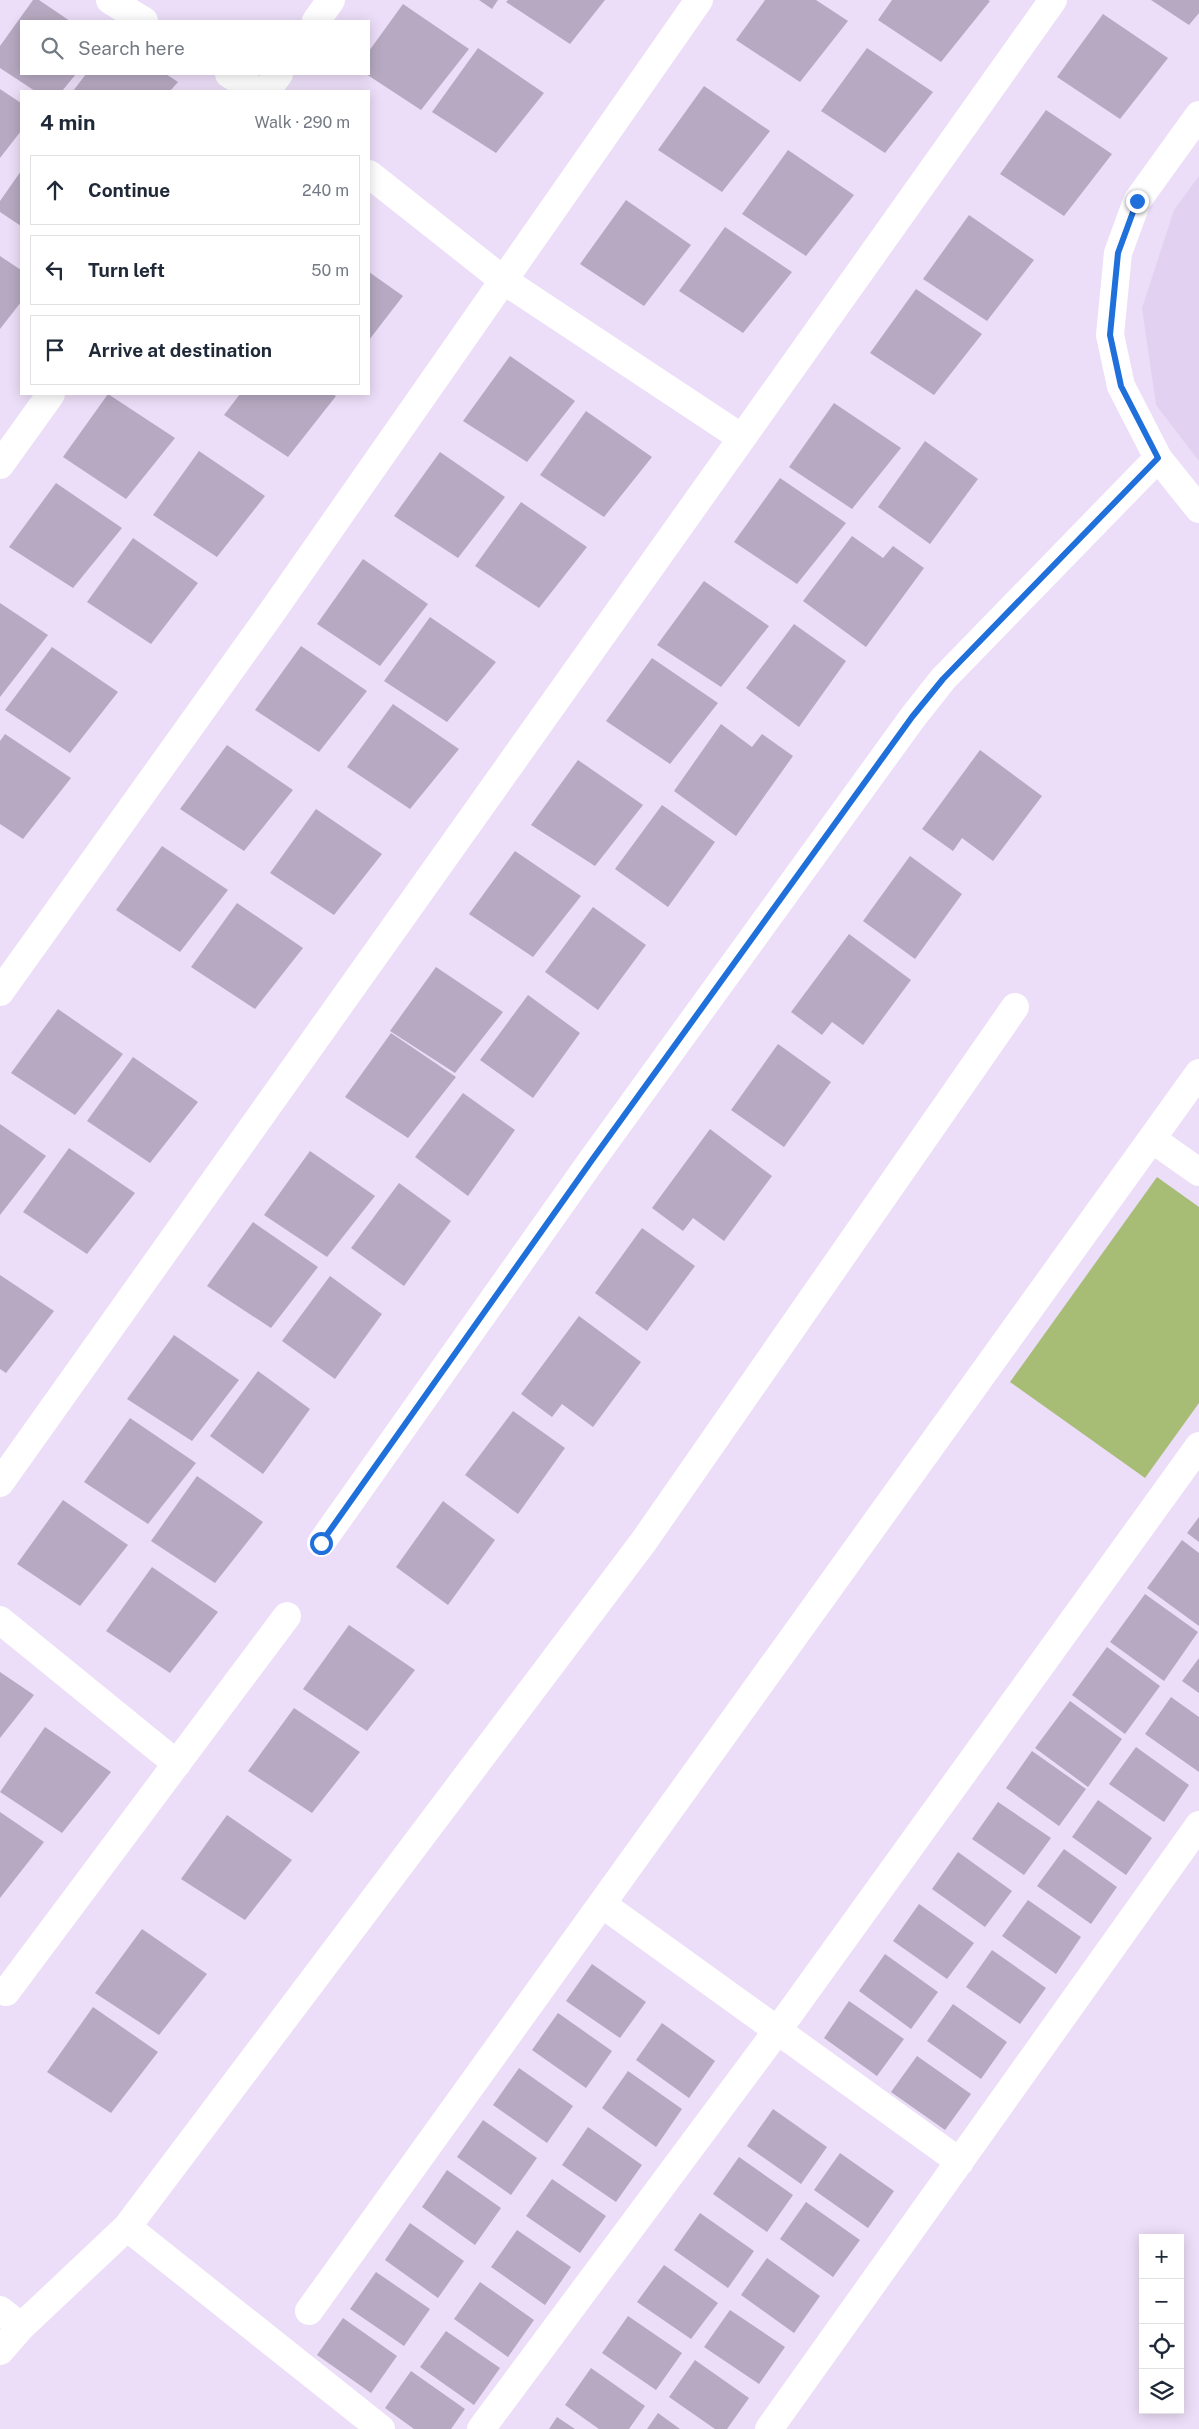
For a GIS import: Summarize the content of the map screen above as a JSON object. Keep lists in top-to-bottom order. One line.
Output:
{"page":{"search":"Search here","heading":["4 min","Walk · 290 m"],"list":[["Continue","240 m"],["Turn left","50 m"],"Arrive at destination"],"map_buttons":["+","−"]}}
